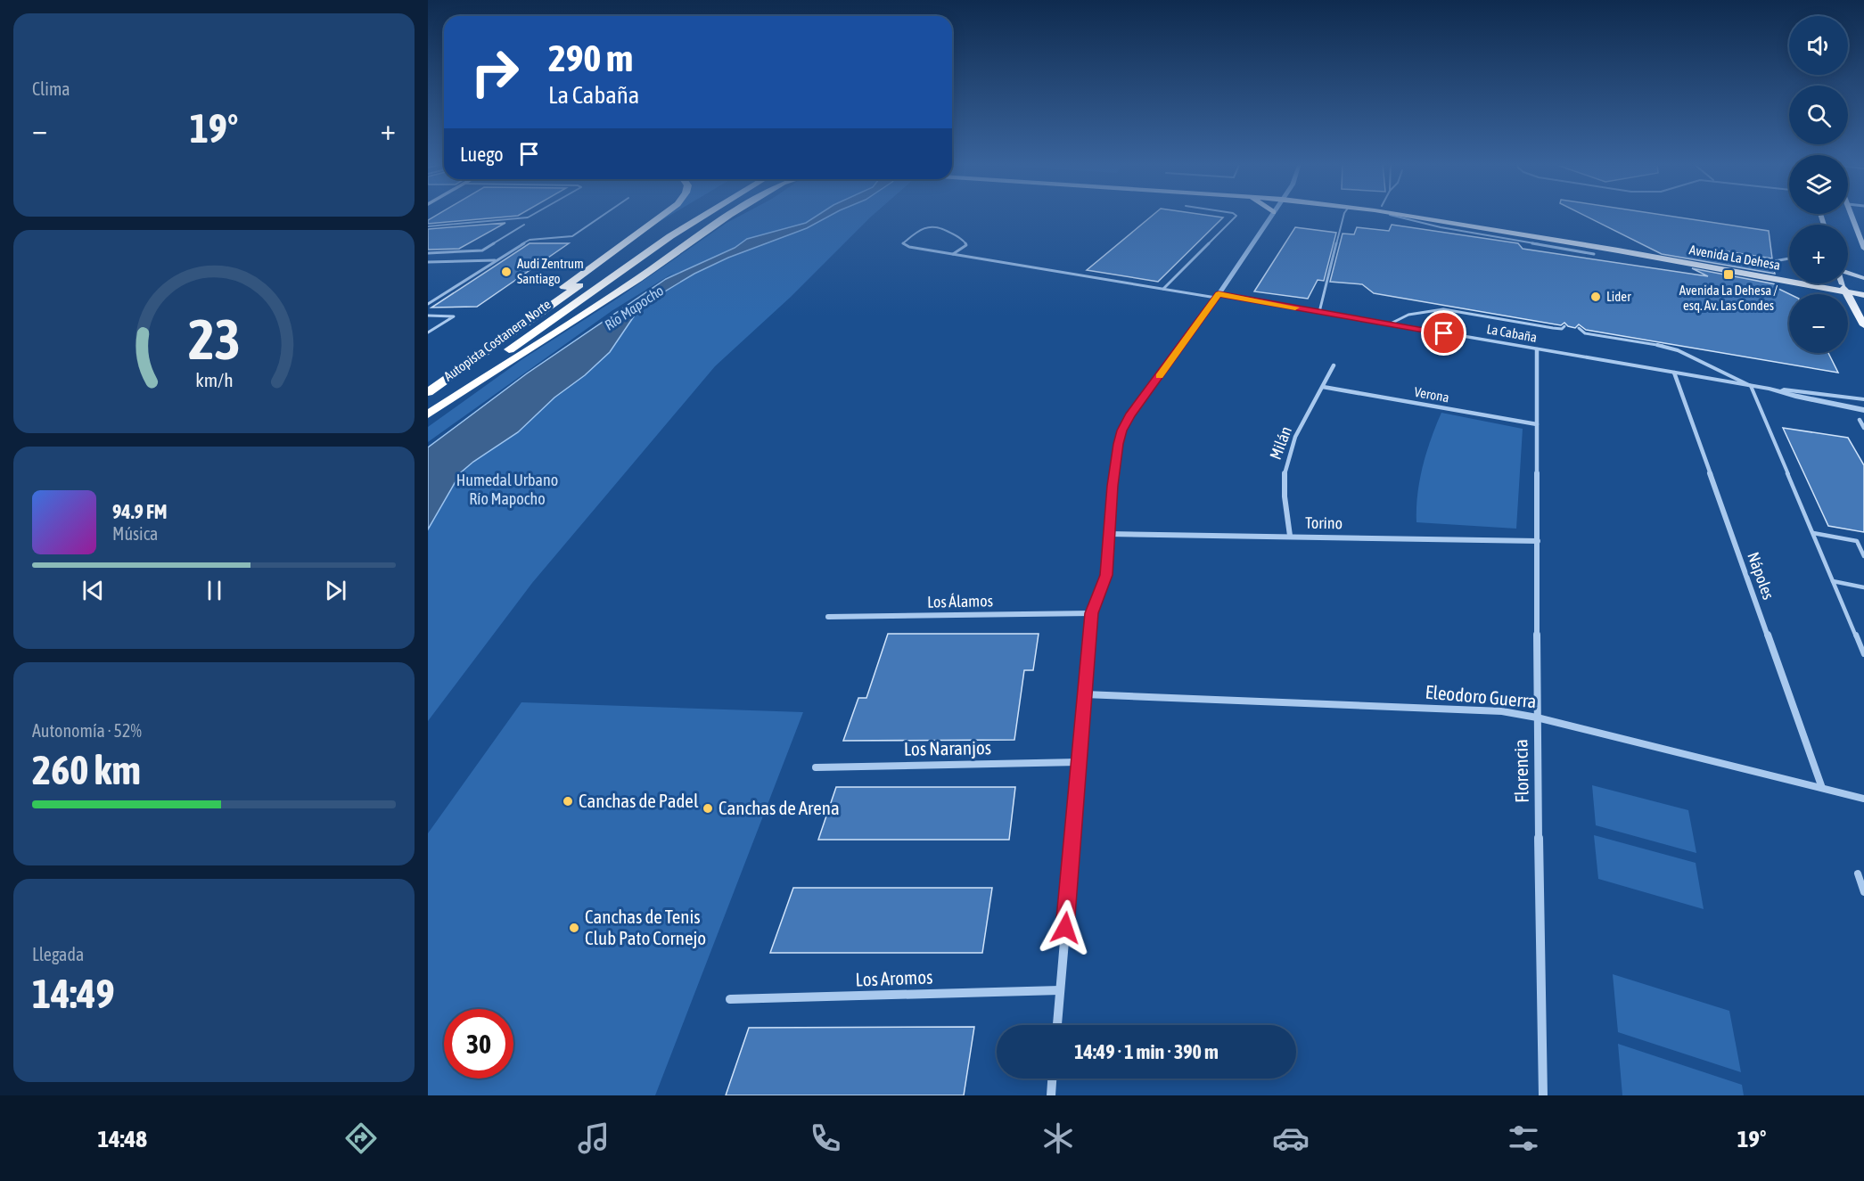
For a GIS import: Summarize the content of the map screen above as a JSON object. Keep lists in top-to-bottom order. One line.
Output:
{"streets":{"highway":["Autopista Costanera Norte"],"main road":["Avenida La Dehesa"],"street":["La Cabaña","Verona","Milán","Torino","Nápoles","Los Álamos","Eleodoro Guerra","Los Naranjos","Florencia","Los Aromos"]},"crossings":[["La Cabaña","Nápoles"],["La Cabaña","Florencia"],["Verona","Milán"],["Verona","Florencia"],["Milán","Torino"],["Torino","Florencia"],["Nápoles","Eleodoro Guerra"],["Eleodoro Guerra","Florencia"]],"water":["Río Mapocho"],"parks":["Humedal Urbano Río Mapocho"],"places":{"other":["Audi Zentrum Santiago","Lider","Canchas de Padel","Canchas de Arena","Canchas de Tenis Club Pato Cornejo"],"transit":["Avenida La Dehesa / esq. Av. Las Condes"]},"page":{"tile":["Clima",["Autonomía · 52%","260 km"],["Llegada","14:49"]],"map_buttons":["+","−"],"turn":["290 m","La Cabaña"],"heat":["−","19°","+"],"then":"Luego","song":["94.9 FM","Música"],"limit":"30","trip":"14:49 · 1 min · 390 m","tabs":["14:48","19°"],"gauge":["23","km/h"]}}
